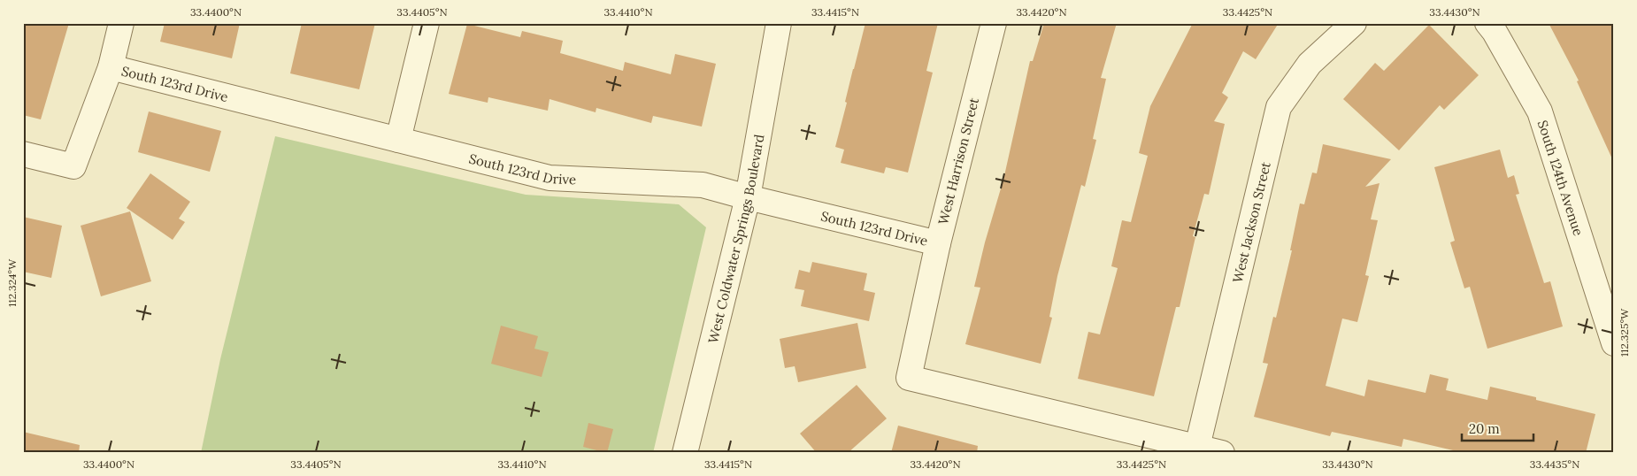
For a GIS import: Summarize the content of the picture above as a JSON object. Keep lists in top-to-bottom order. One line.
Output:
{"streets":{"street":["South 123rd Drive","West Harrison Street","South 124th Avenue","West Jackson Street","West Coldwater Springs Boulevard"]},"crossings":[["South 123rd Drive","West Harrison Street"],["South 123rd Drive","West Coldwater Springs Boulevard"],["West Harrison Street","West Jackson Street"]],"scale_bar":"20 m","coordinates":["33.4400°N","33.4405°N","33.4410°N","33.4415°N","33.4420°N","33.4425°N","33.4430°N","112.324°W","112.325°W","33.4435°N"]}
